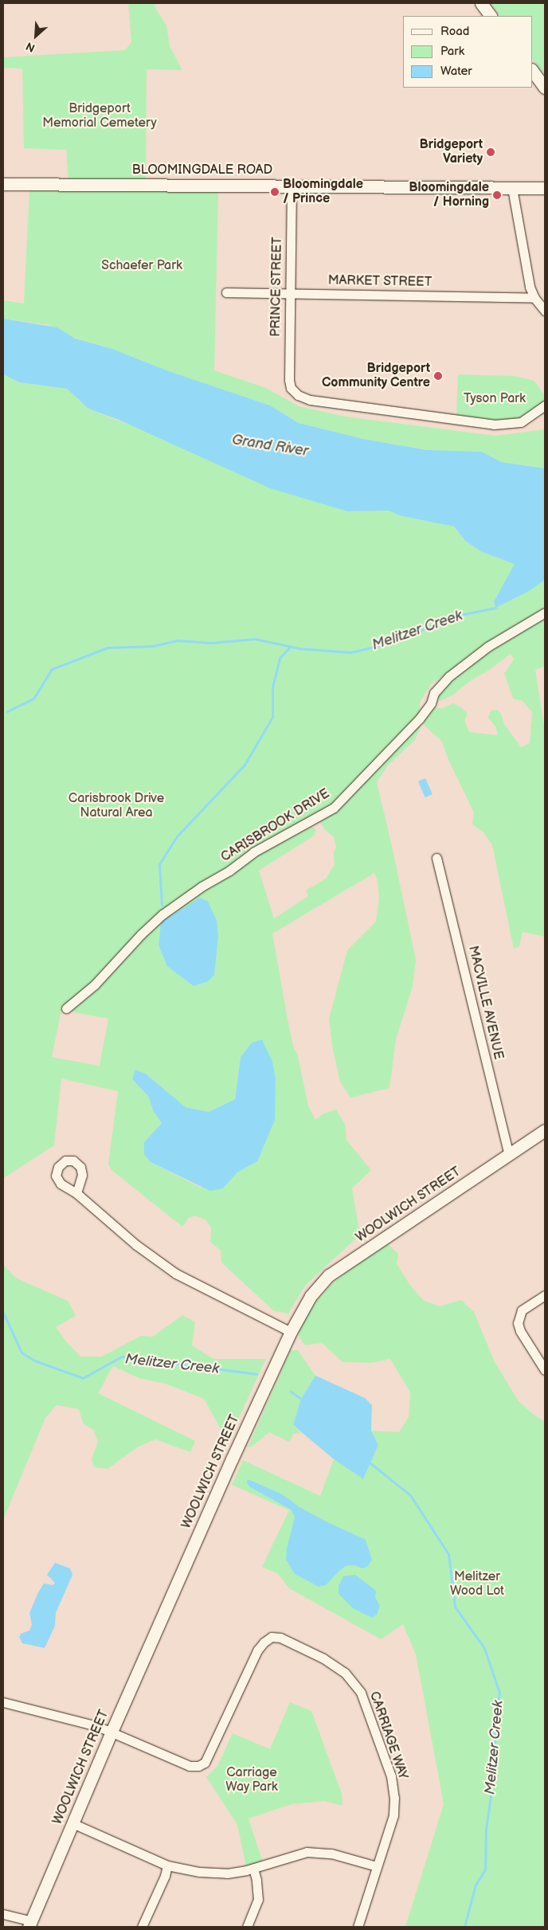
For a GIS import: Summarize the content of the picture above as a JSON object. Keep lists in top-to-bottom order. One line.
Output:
{"streets":{"street":["BLOOMINGDALE ROAD","MARKET STREET","PRINCE STREET","CARISBROOK DRIVE","MACVILLE AVENUE","WOOLWICH STREET","CARRIAGE WAY"]},"crossings":[["BLOOMINGDALE ROAD","PRINCE STREET"],["MARKET STREET","PRINCE STREET"],["MACVILLE AVENUE","WOOLWICH STREET"],["WOOLWICH STREET","CARRIAGE WAY"]],"water":["Grand River","Melitzer Creek"],"parks":["Bridgeport Memorial Cemetery","Schaefer Park","Tyson Park","Carisbrook Drive Natural Area","Melitzer Wood Lot","Carriage Way Park"],"places":["Bridgeport Variety","Bloomingdale / Prince","Bloomingdale / Horning","Bridgeport Community Centre"],"legend":["Road","Park","Water"],"north":"bottom left"}
